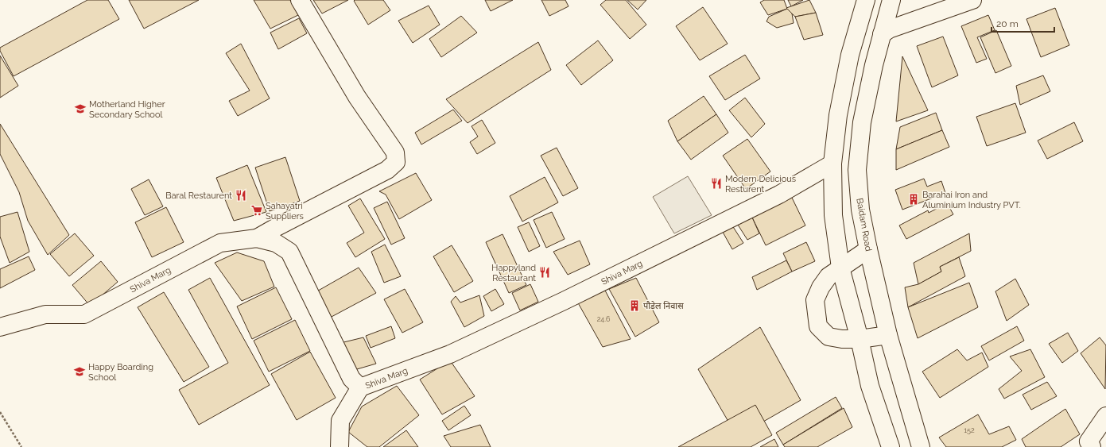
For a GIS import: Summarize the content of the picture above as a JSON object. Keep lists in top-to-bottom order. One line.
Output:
{"streets":{"street":["Baidam Road","Shiva Marg"]},"places":{"school or university":["Motherland Higher Secondary School","Happy Boarding School"],"restaurant":["Modern Delicious Resturent","Baral Restaurent","Happyland Restaurant"],"building":["Barahai Iron and Aluminium Industry PVT.","पौडेल निवास"],"supermarket":["Sahayatri Suppliers"]},"house_numbers":["24.6","152"],"scale_bar":"20 m"}
